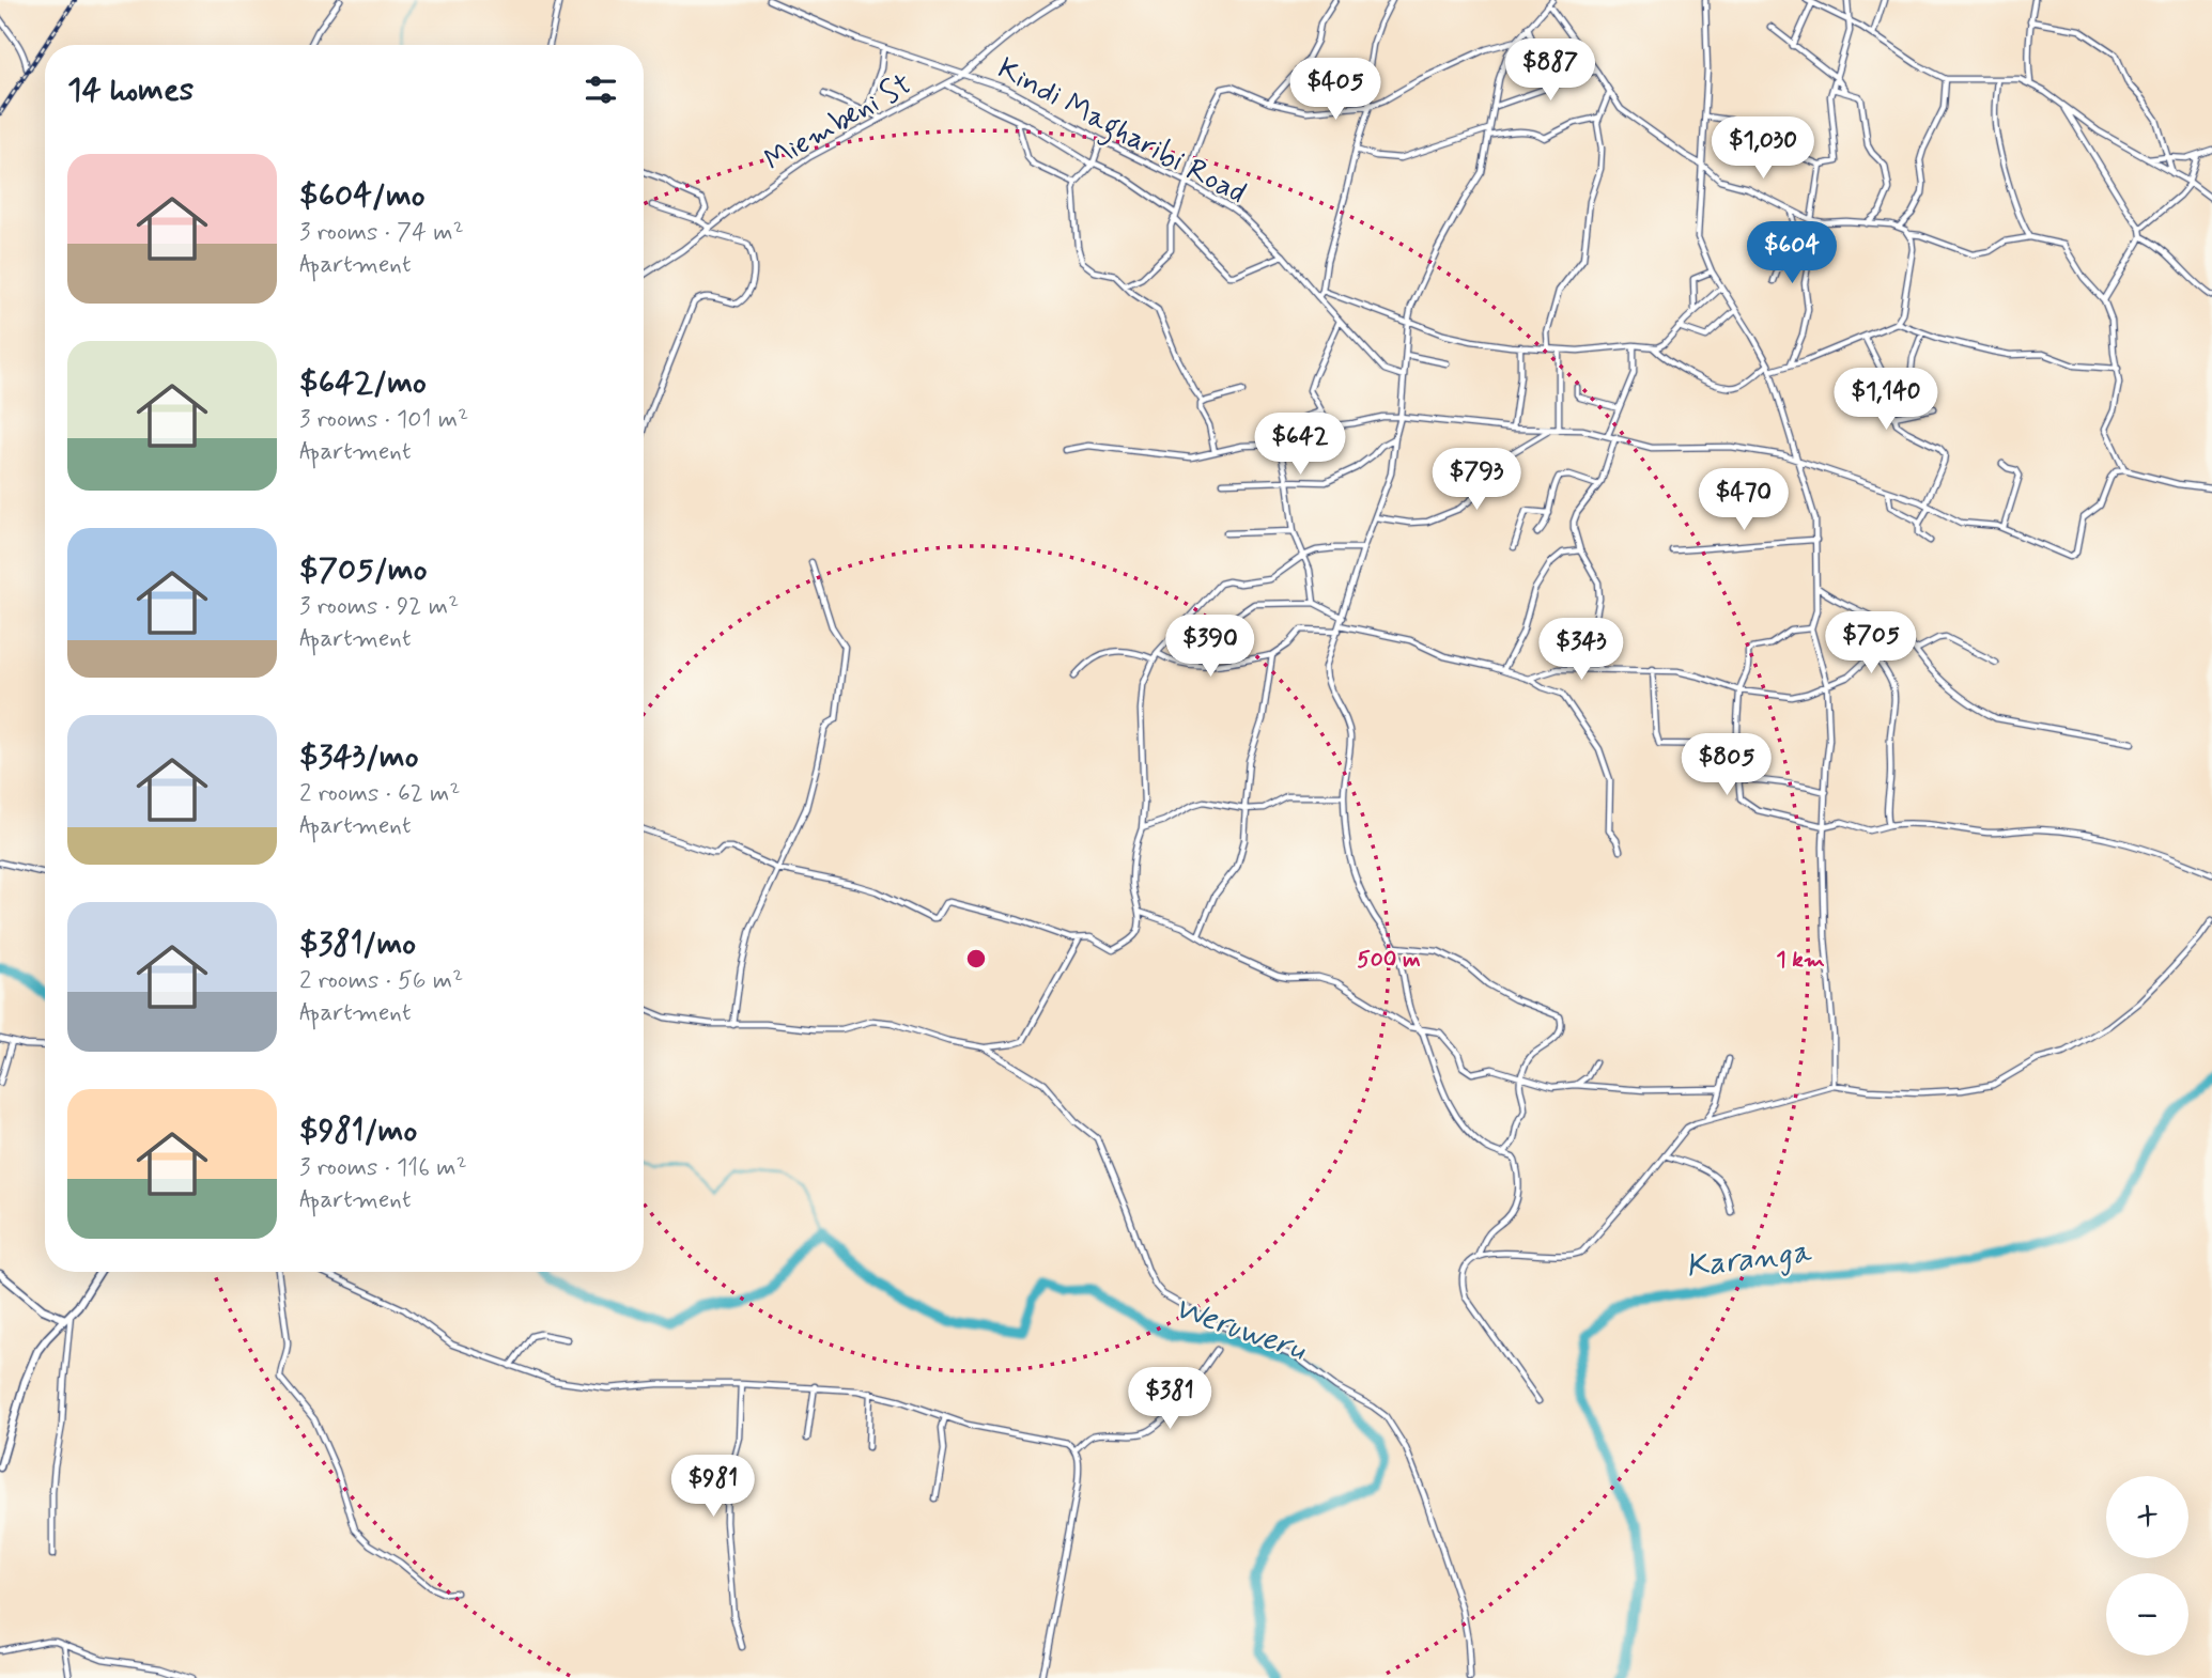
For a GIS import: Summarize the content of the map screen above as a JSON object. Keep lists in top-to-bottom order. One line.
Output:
{"streets":{"street":["Miembeni St","Kindi Magharibi Road"]},"crossings":[["Miembeni St","Kindi Magharibi Road"]],"water":["Karanga","Weruweru"],"page":{"price":["$887","$405","$1,030","$604","$1,140","$642","$793","$470","$705","$390","$343","$805","$381","$981"],"heading":"14 homes","list":[{"name":"$604/mo","note":"3 rooms · 74 m² · Apartment"},{"name":"$642/mo","note":"3 rooms · 101 m² · Apartment"},{"name":"$705/mo","note":"3 rooms · 92 m² · Apartment"},{"name":"$343/mo","note":"2 rooms · 62 m² · Apartment"},{"name":"$381/mo","note":"2 rooms · 56 m² · Apartment"},{"name":"$981/mo","note":"3 rooms · 116 m² · Apartment"}],"map_buttons":["+","−"]},"rings":["500 m","1 km"]}
